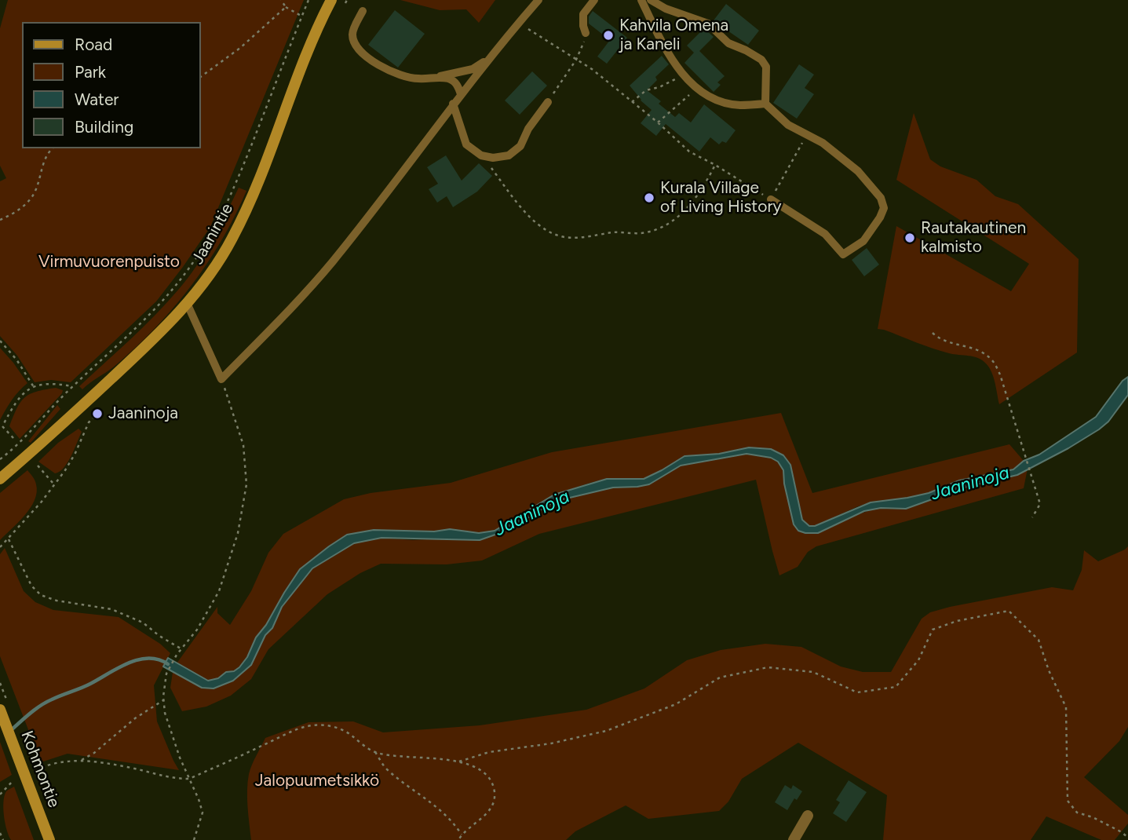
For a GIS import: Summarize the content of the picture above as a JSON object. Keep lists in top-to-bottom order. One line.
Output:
{"streets":{"main road":["Jaanintie","Kohmontie"]},"water":["Jaaninoja"],"parks":["Virmuvuorenpuisto","Jalopuumetsikkö"],"places":["Kahvila Omena ja Kaneli","Kurala Village of Living History","Rautakautinen kalmisto","Jaaninoja"],"legend":["Road","Park","Water","Building"]}
